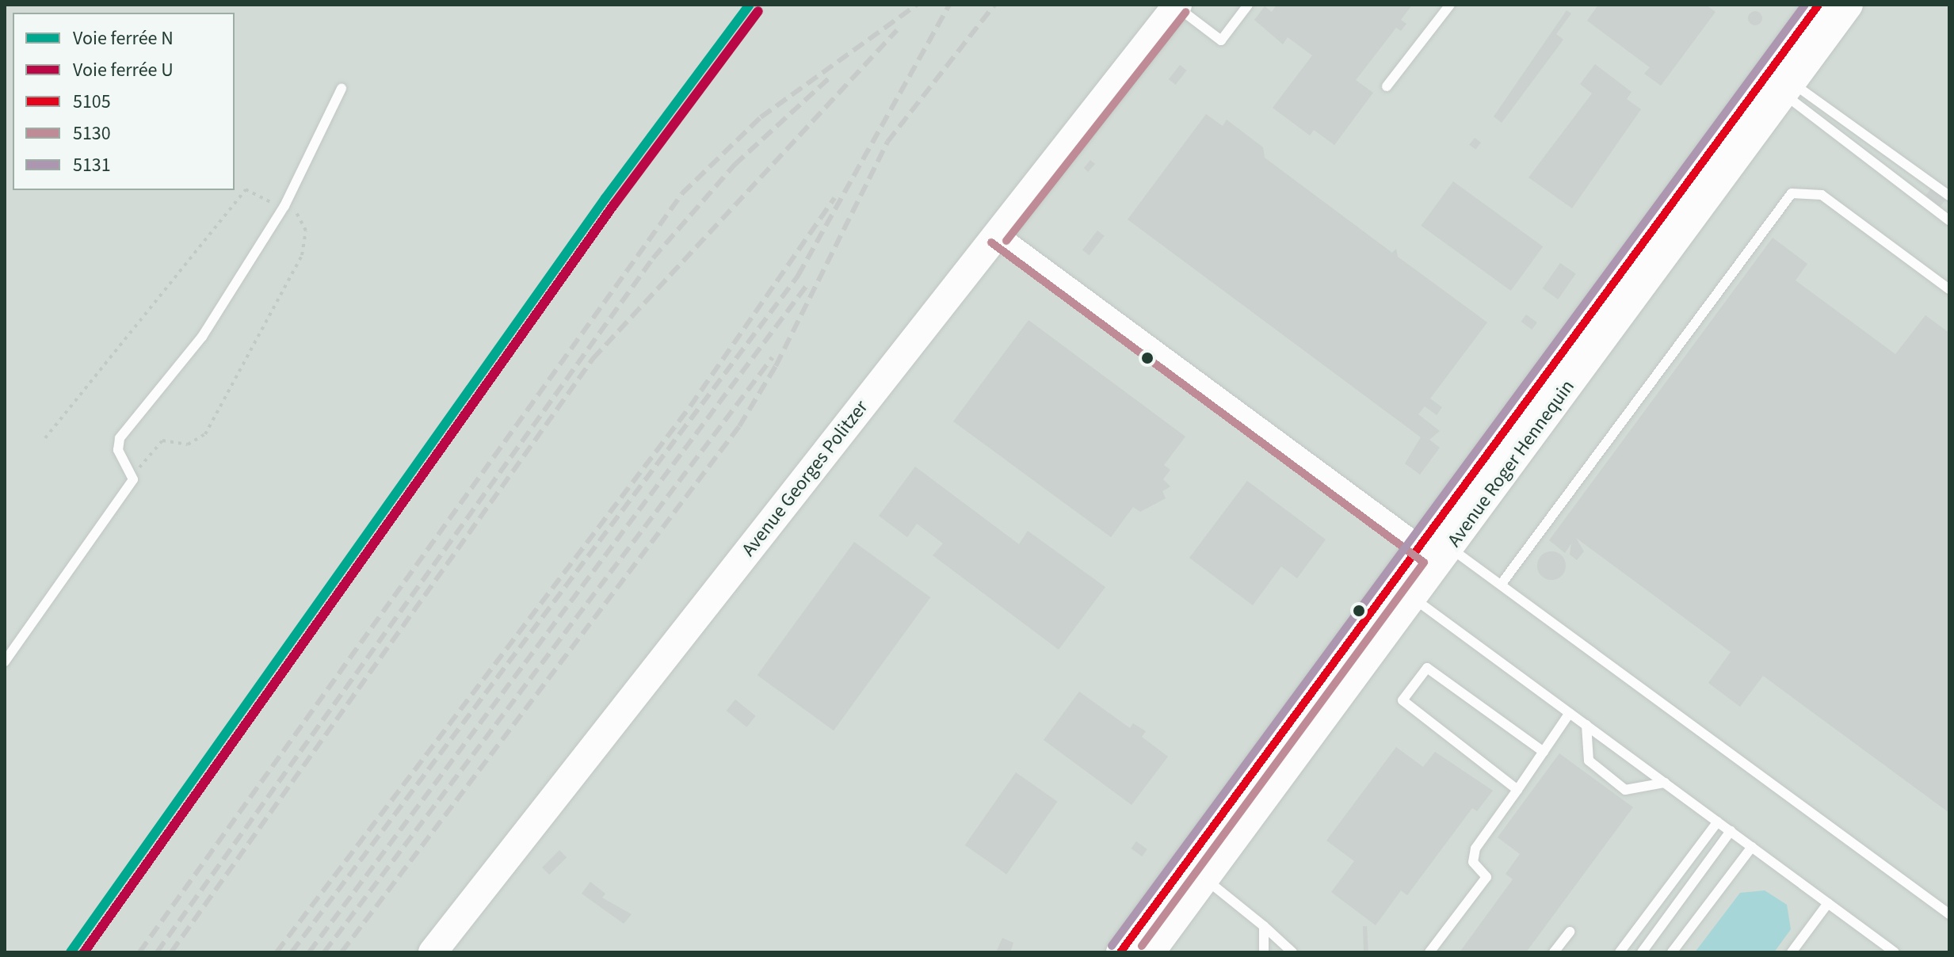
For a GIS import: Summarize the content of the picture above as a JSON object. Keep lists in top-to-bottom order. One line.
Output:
{"streets":{"street":["Avenue Roger Hennequin","Avenue Georges Politzer"]},"lines":["rail line N","transit line 5105","transit line 5131","rail line U","transit line 5130"],"legend":["Voie ferrée N","Voie ferrée U","5105","5130","5131"]}
